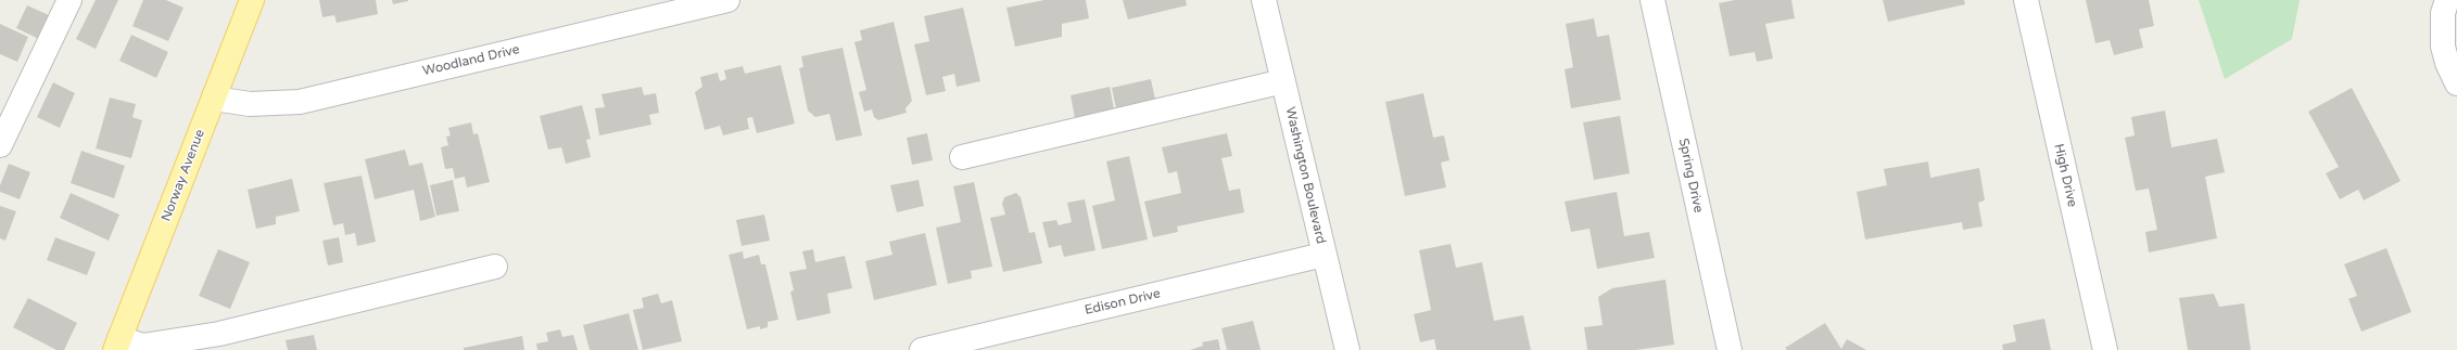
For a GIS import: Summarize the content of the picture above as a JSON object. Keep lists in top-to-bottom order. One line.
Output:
{"streets":{"main road":["Norway Avenue"],"street":["Woodland Drive","Washington Boulevard","Spring Drive","High Drive","Edison Drive"]},"crossings":[["Woodland Drive","Norway Avenue"],["Washington Boulevard","Edison Drive"]]}
